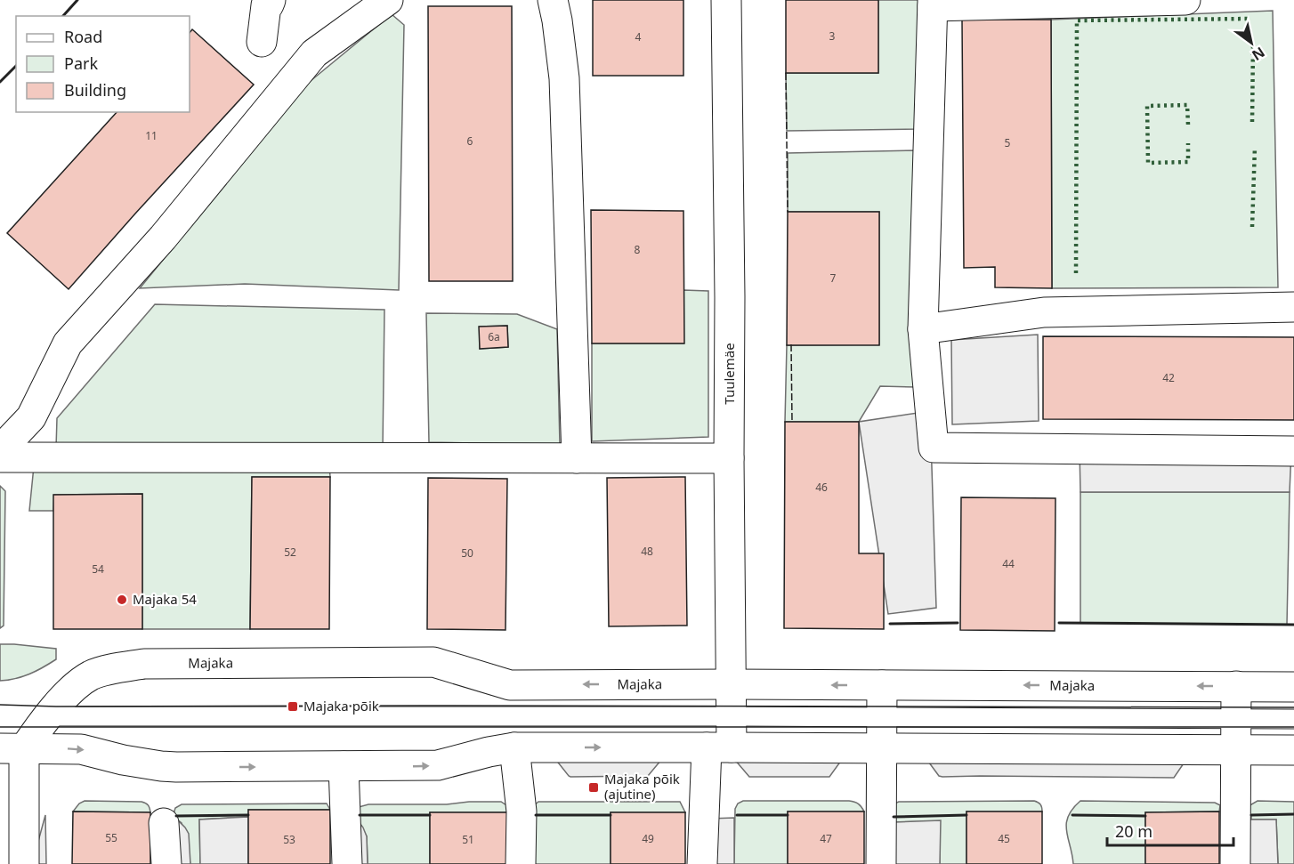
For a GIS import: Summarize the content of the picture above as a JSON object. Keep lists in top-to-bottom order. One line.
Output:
{"streets":{"street":["Tuulemäe","Majaka"]},"crossings":[["Tuulemäe","Majaka"]],"places":{"other":["Majaka 54"],"transit":["Majaka põik","Majaka põik (ajutine)"]},"house_numbers":["3","4","11","6","5","8","7","6a","42","46","48","52","50","44","54","55","49","47","45","53","51"],"legend":["Road","Park","Building"],"scale_bar":"20 m","north":"bottom right"}
